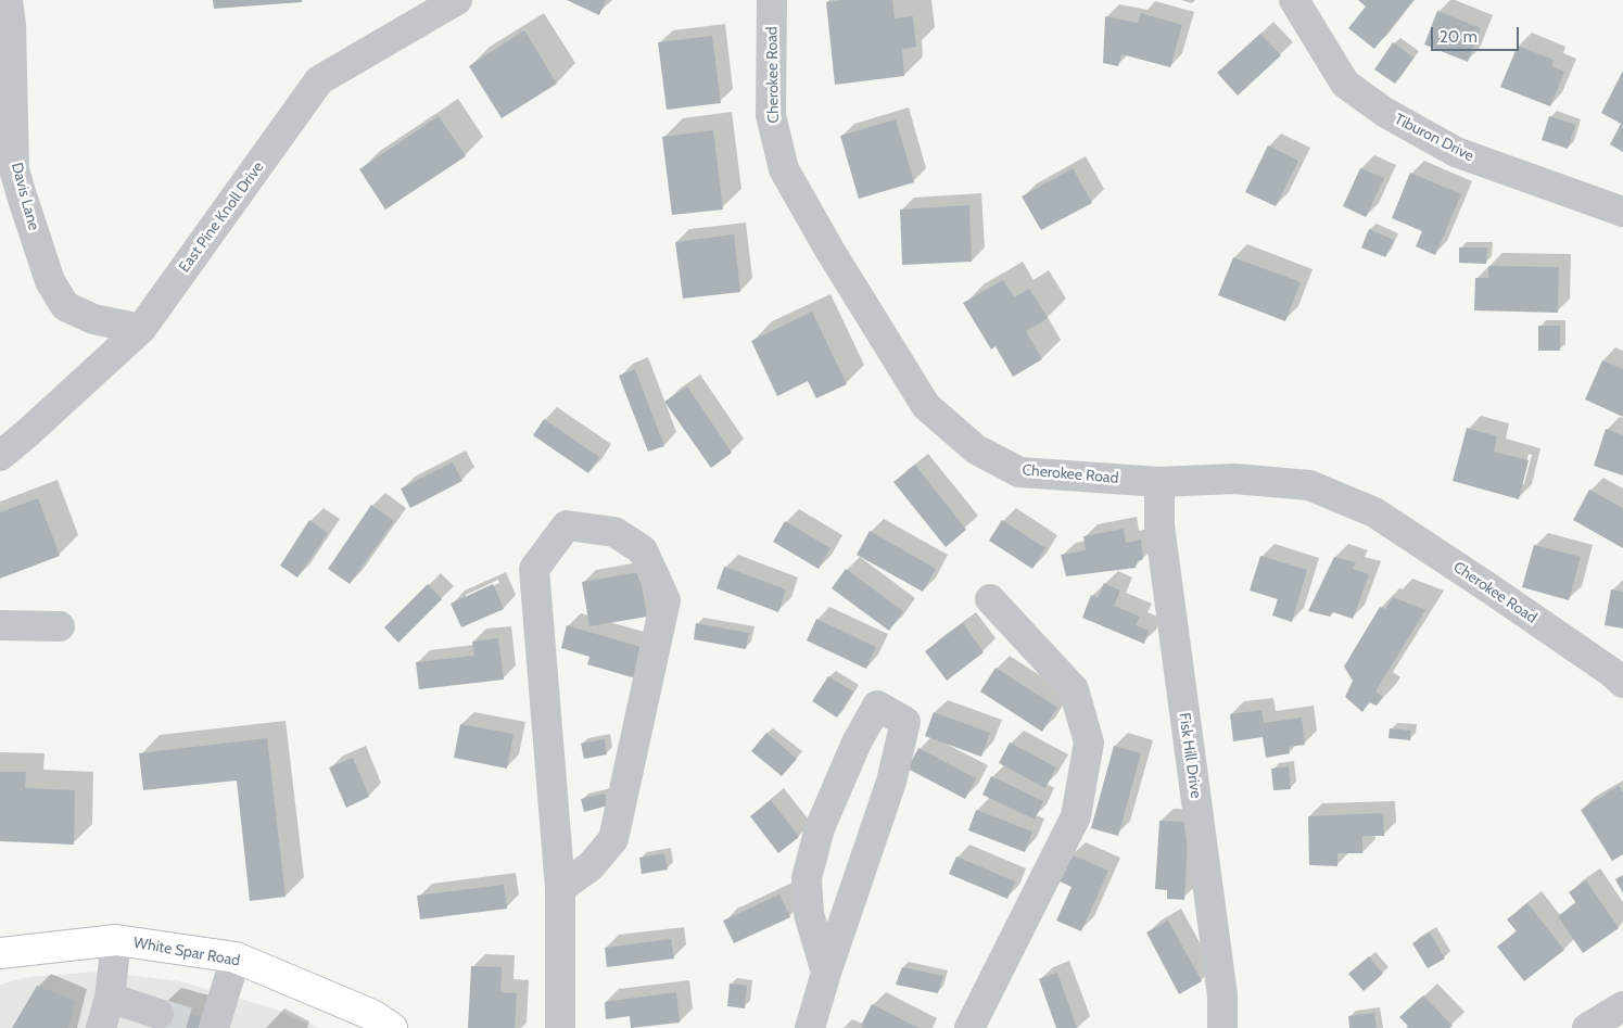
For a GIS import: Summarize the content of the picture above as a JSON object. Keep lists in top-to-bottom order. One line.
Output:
{"streets":{"main road":["White Spar Road"],"street":["Cherokee Road","Tiburon Drive","Davis Lane","East Pine Knoll Drive","Fisk Hill Drive"]},"crossings":[["Cherokee Road","Fisk Hill Drive"],["Davis Lane","East Pine Knoll Drive"]],"scale_bar":"20 m"}
